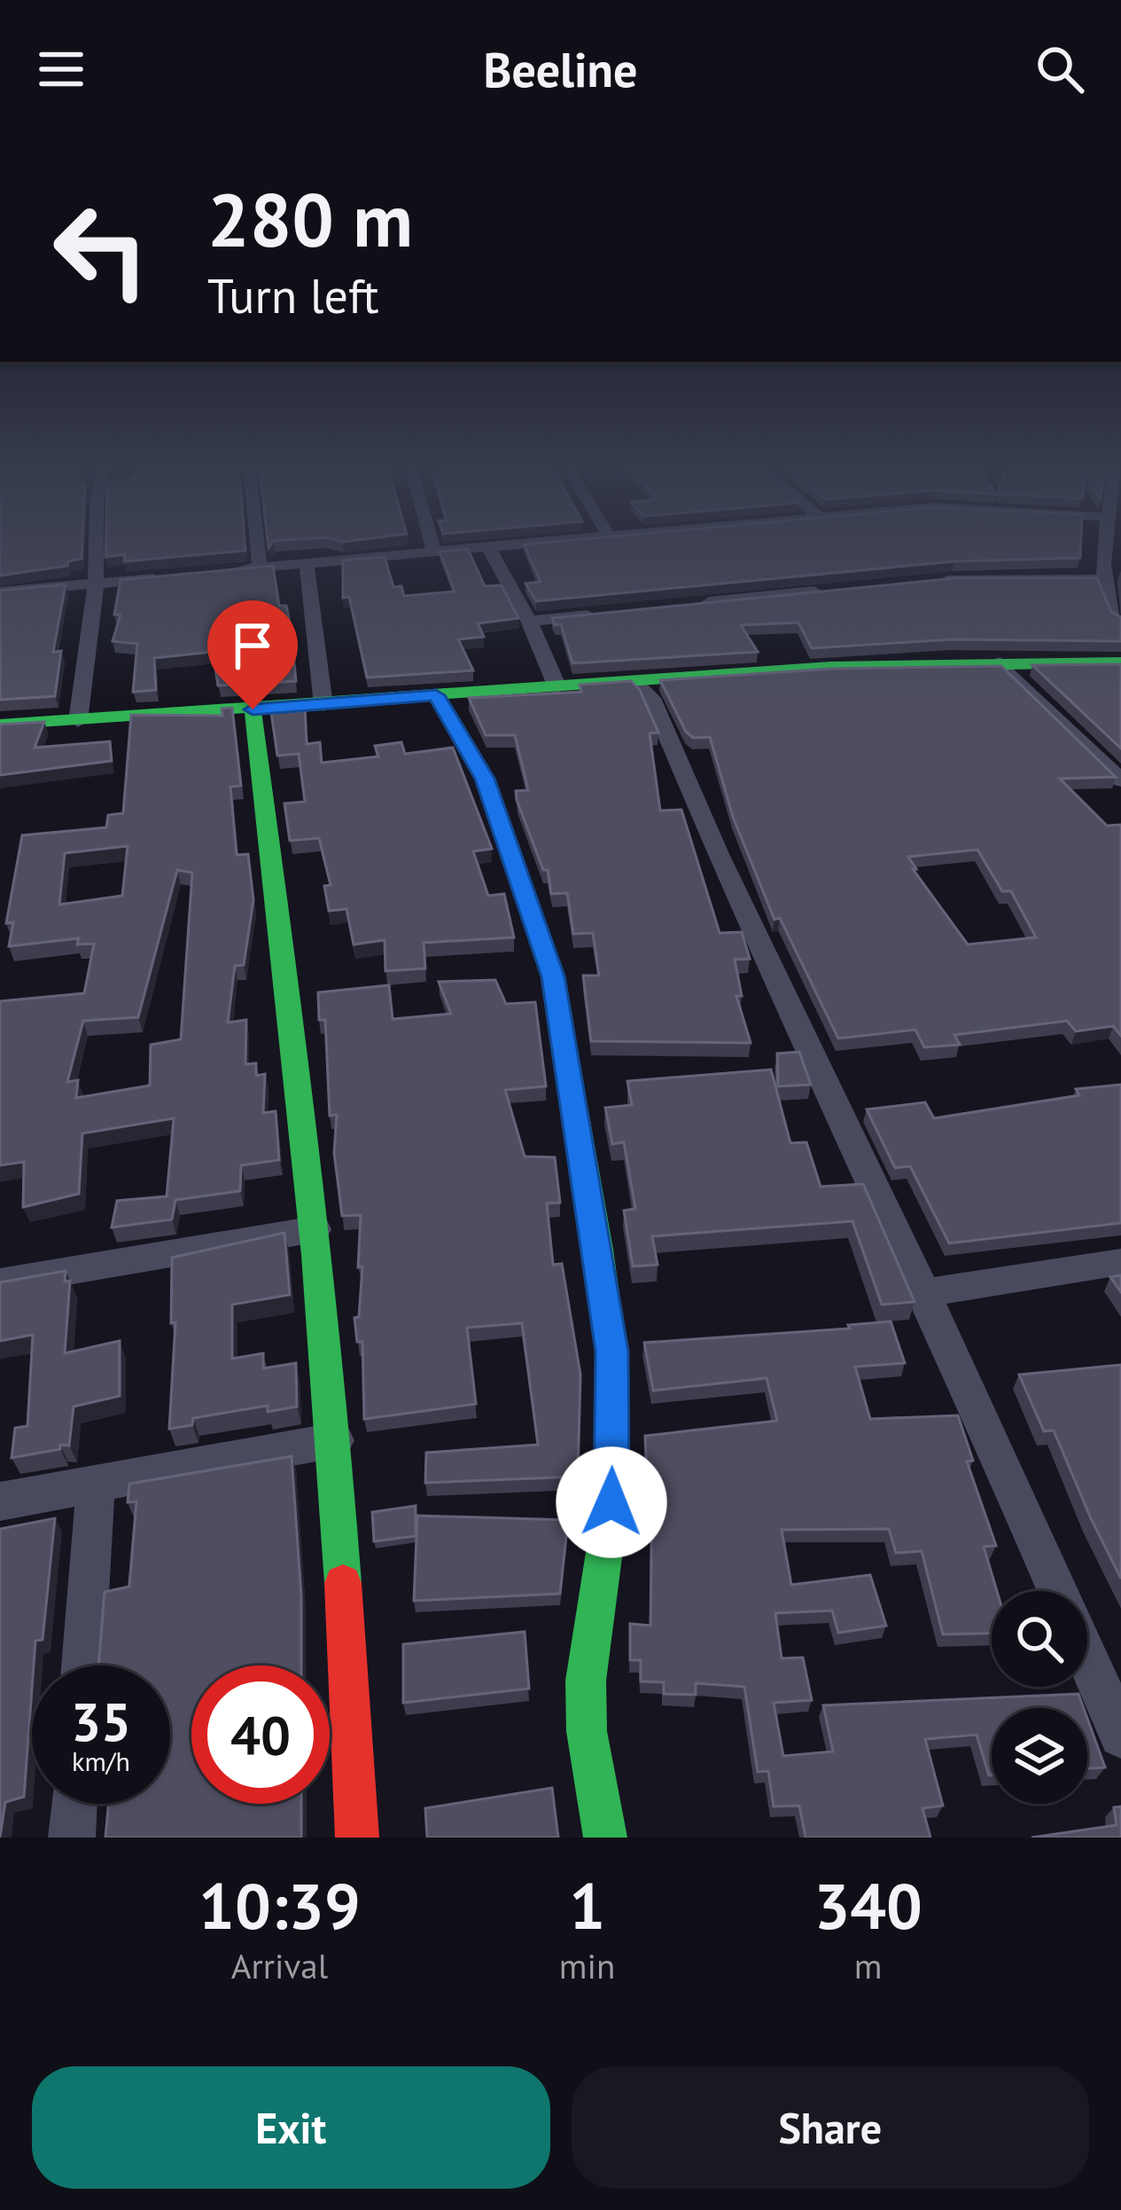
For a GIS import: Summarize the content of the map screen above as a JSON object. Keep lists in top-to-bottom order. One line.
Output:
{"page":{"header":"Beeline","turn":["280 m","Turn left"],"speed":"35 km/h","limit":"40","eta":["10:39","Arrival","1","min","340","m"],"buttons":["Exit","Share"]}}
